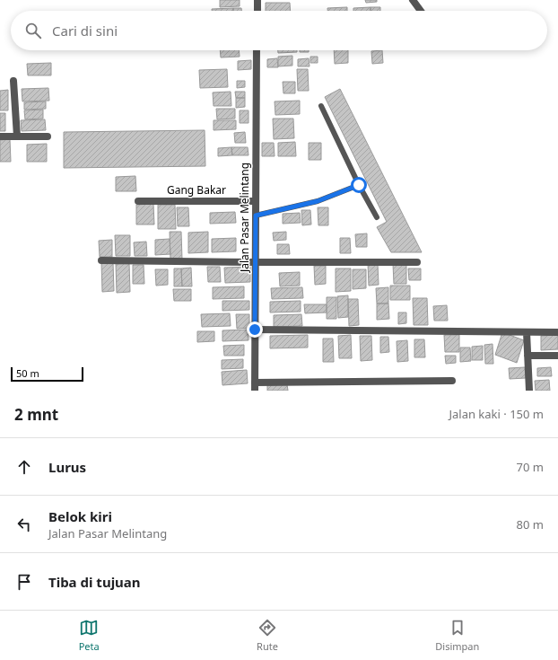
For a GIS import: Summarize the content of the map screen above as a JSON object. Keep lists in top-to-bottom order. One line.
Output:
{"streets":{"street":["Gang Bakar","Jalan Pasar Melintang"]},"crossings":[["Gang Bakar","Jalan Pasar Melintang"]],"scale_bar":"50 m","page":{"search":"Cari di sini","scale":"50 m","heading":["2 mnt","Jalan kaki · 150 m"],"list":[["Lurus","70 m"],["Belok kiri","Jalan Pasar Melintang","80 m"],"Tiba di tujuan"],"nav":["Peta","Rute","Disimpan"]}}
